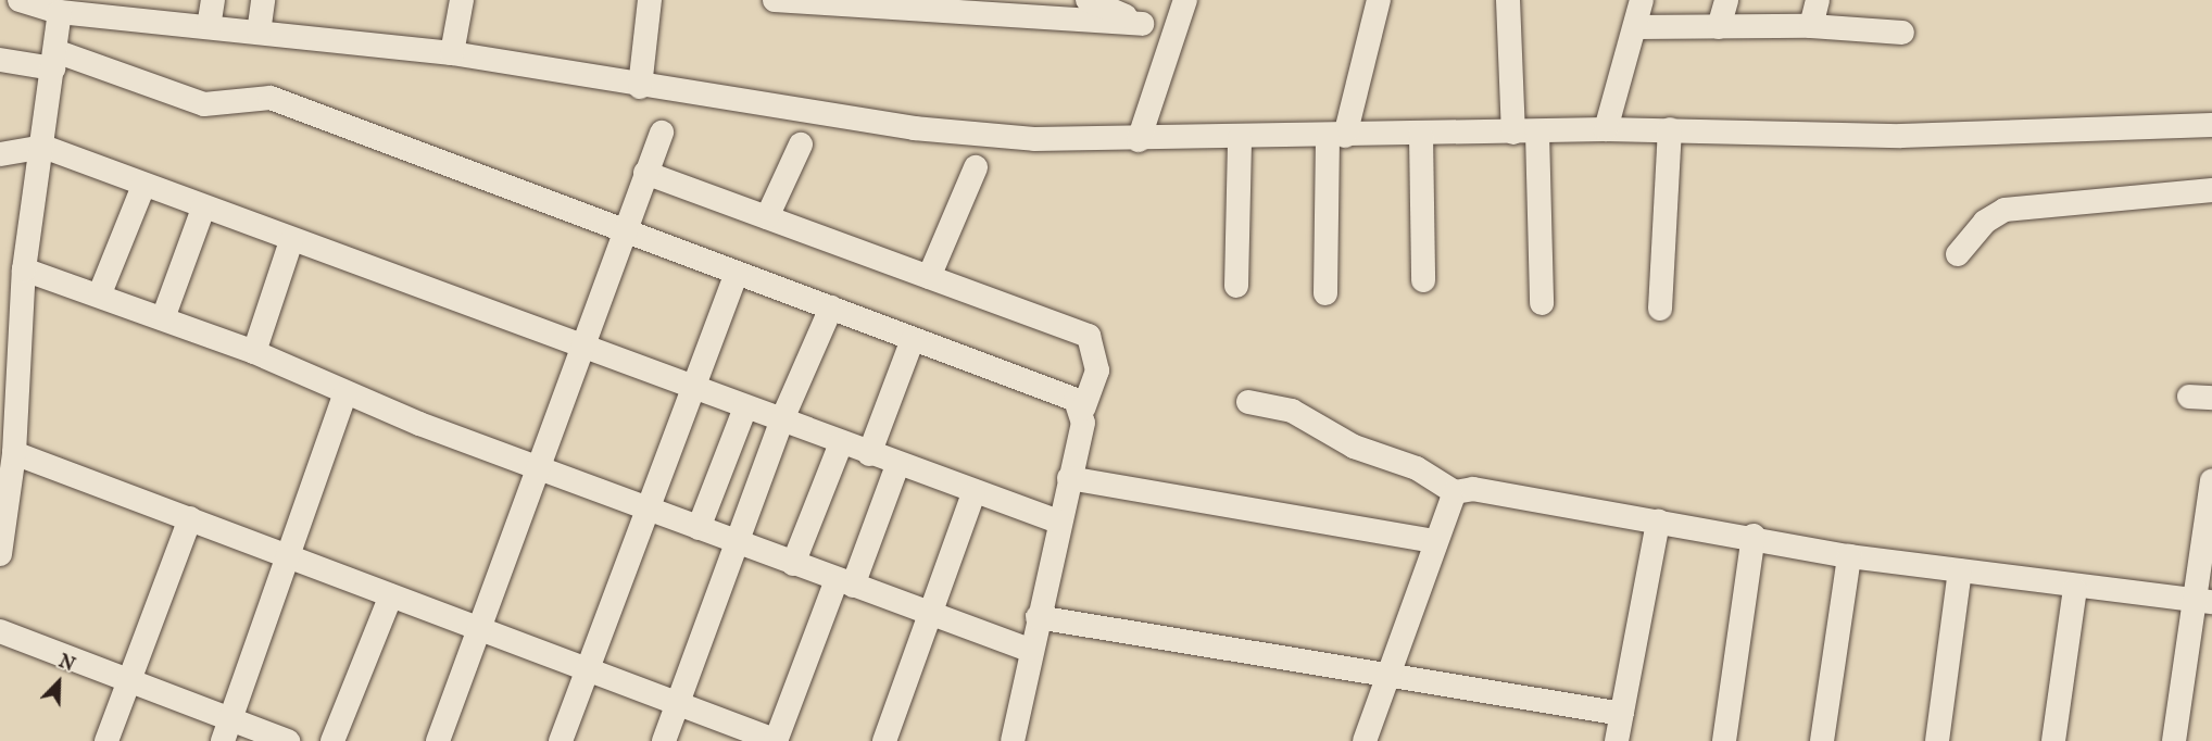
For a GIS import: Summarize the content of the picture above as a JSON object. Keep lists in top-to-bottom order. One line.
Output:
{"north":"top right"}
